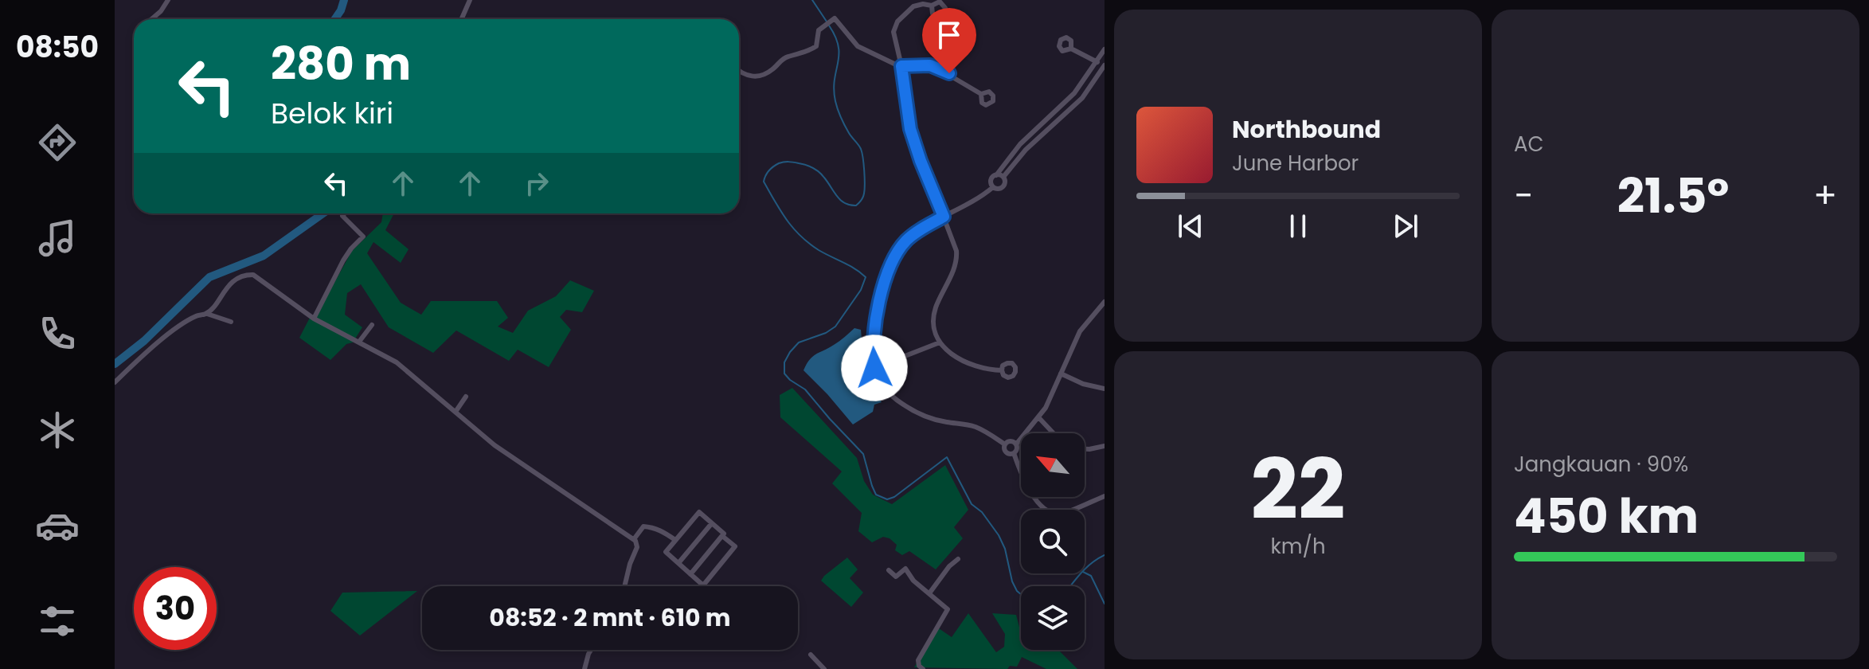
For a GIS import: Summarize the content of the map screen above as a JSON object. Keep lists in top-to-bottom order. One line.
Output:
{"north":"top left","page":{"tabs":"08:50","tile":["AC",["22","km/h"],["Jangkauan · 90%","450 km"]],"turn":["280 m","Belok kiri"],"song":["Northbound","June Harbor"],"heat":["−","21.5°","+"],"limit":"30","trip":"08:52 · 2 mnt · 610 m"}}
